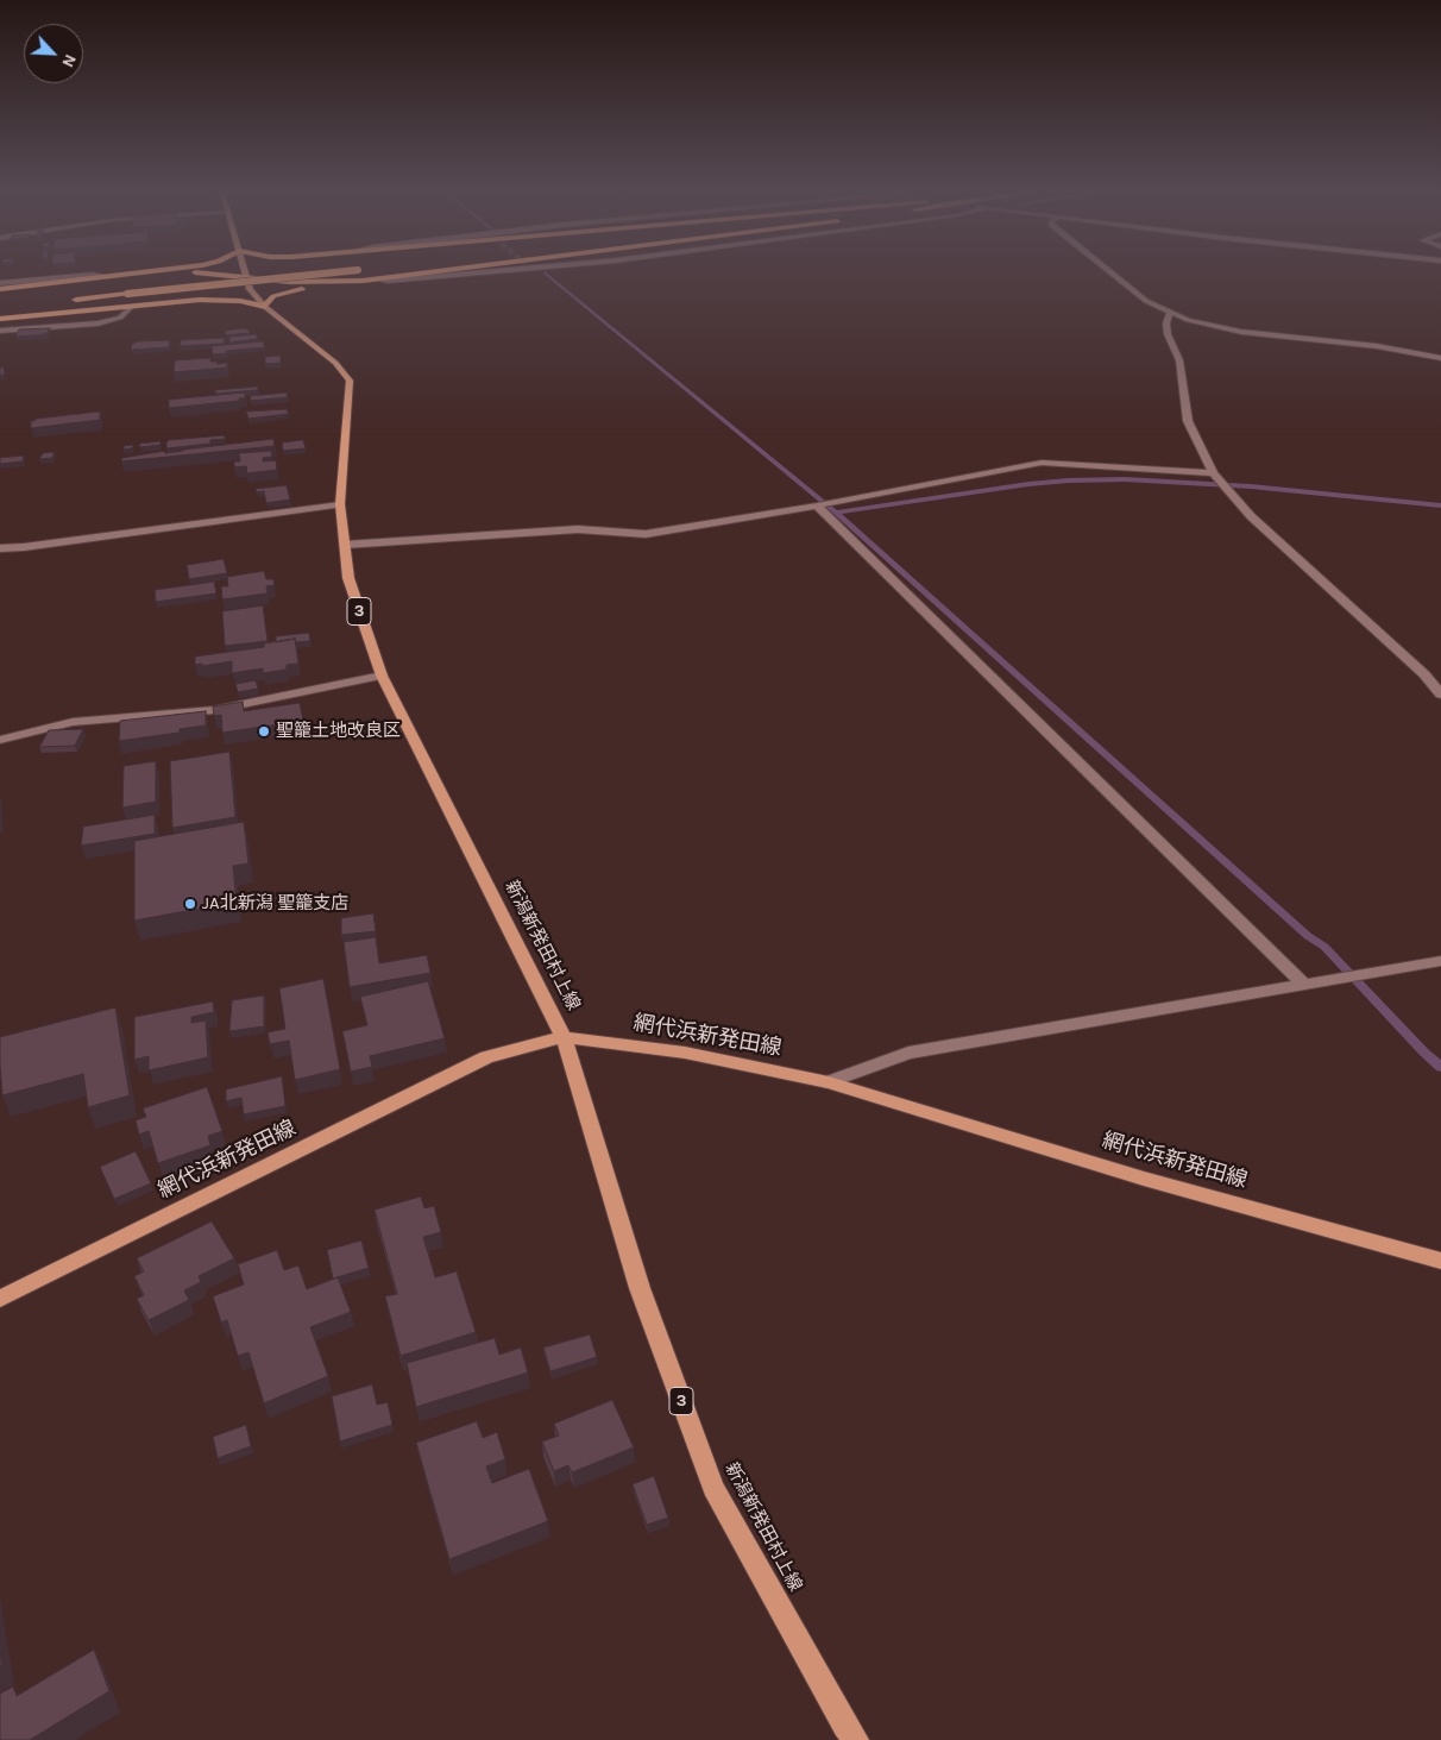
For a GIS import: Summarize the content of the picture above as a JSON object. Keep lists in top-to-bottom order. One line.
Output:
{"streets":{"main road":["3","新潟新発田村上線","網代浜新発田線"]},"crossings":[["新潟新発田村上線","網代浜新発田線"]],"places":["聖籠土地改良区","JA北新潟 聖籠支店"],"north":"bottom right"}
